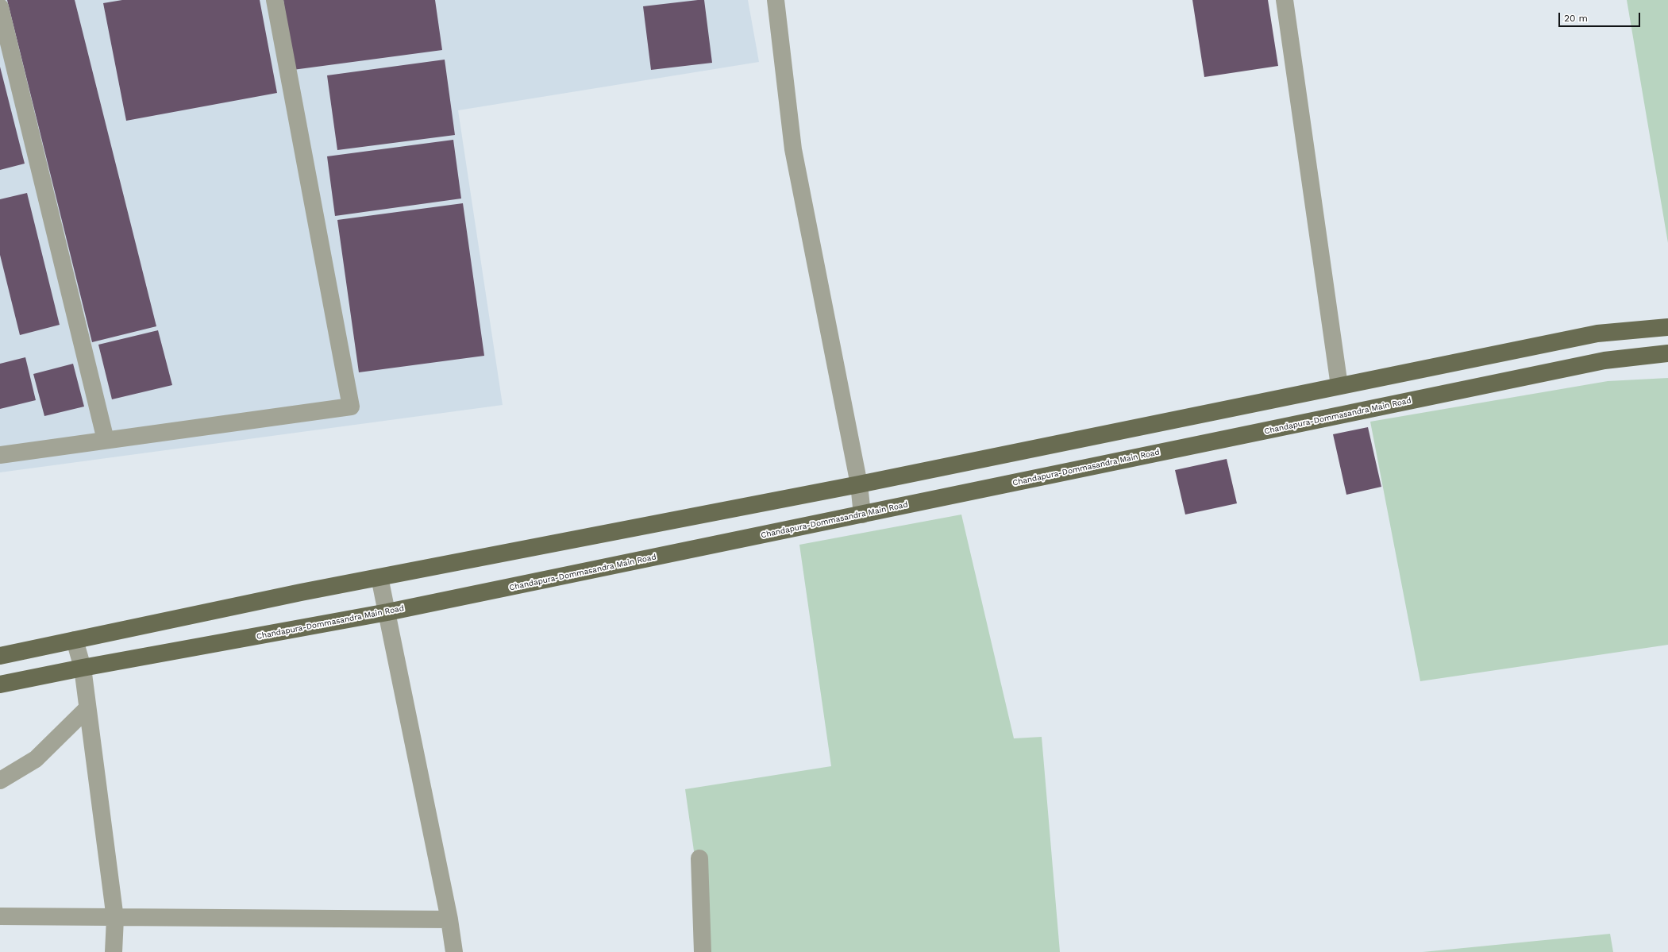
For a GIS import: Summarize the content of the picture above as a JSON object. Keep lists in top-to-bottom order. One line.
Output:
{"streets":{"main road":["Chandapura-Dommasandra Main Road"]},"scale_bar":"20 m"}
